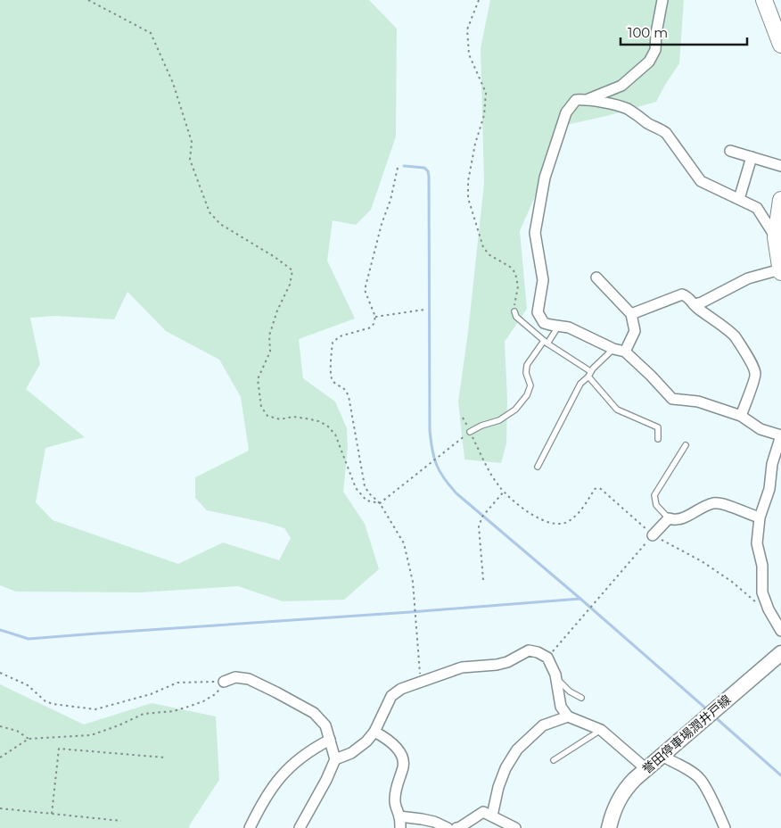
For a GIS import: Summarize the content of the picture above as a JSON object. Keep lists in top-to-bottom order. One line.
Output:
{"streets":{"main road":["誉田停車場潤井戸線"]},"scale_bar":"100 m"}
